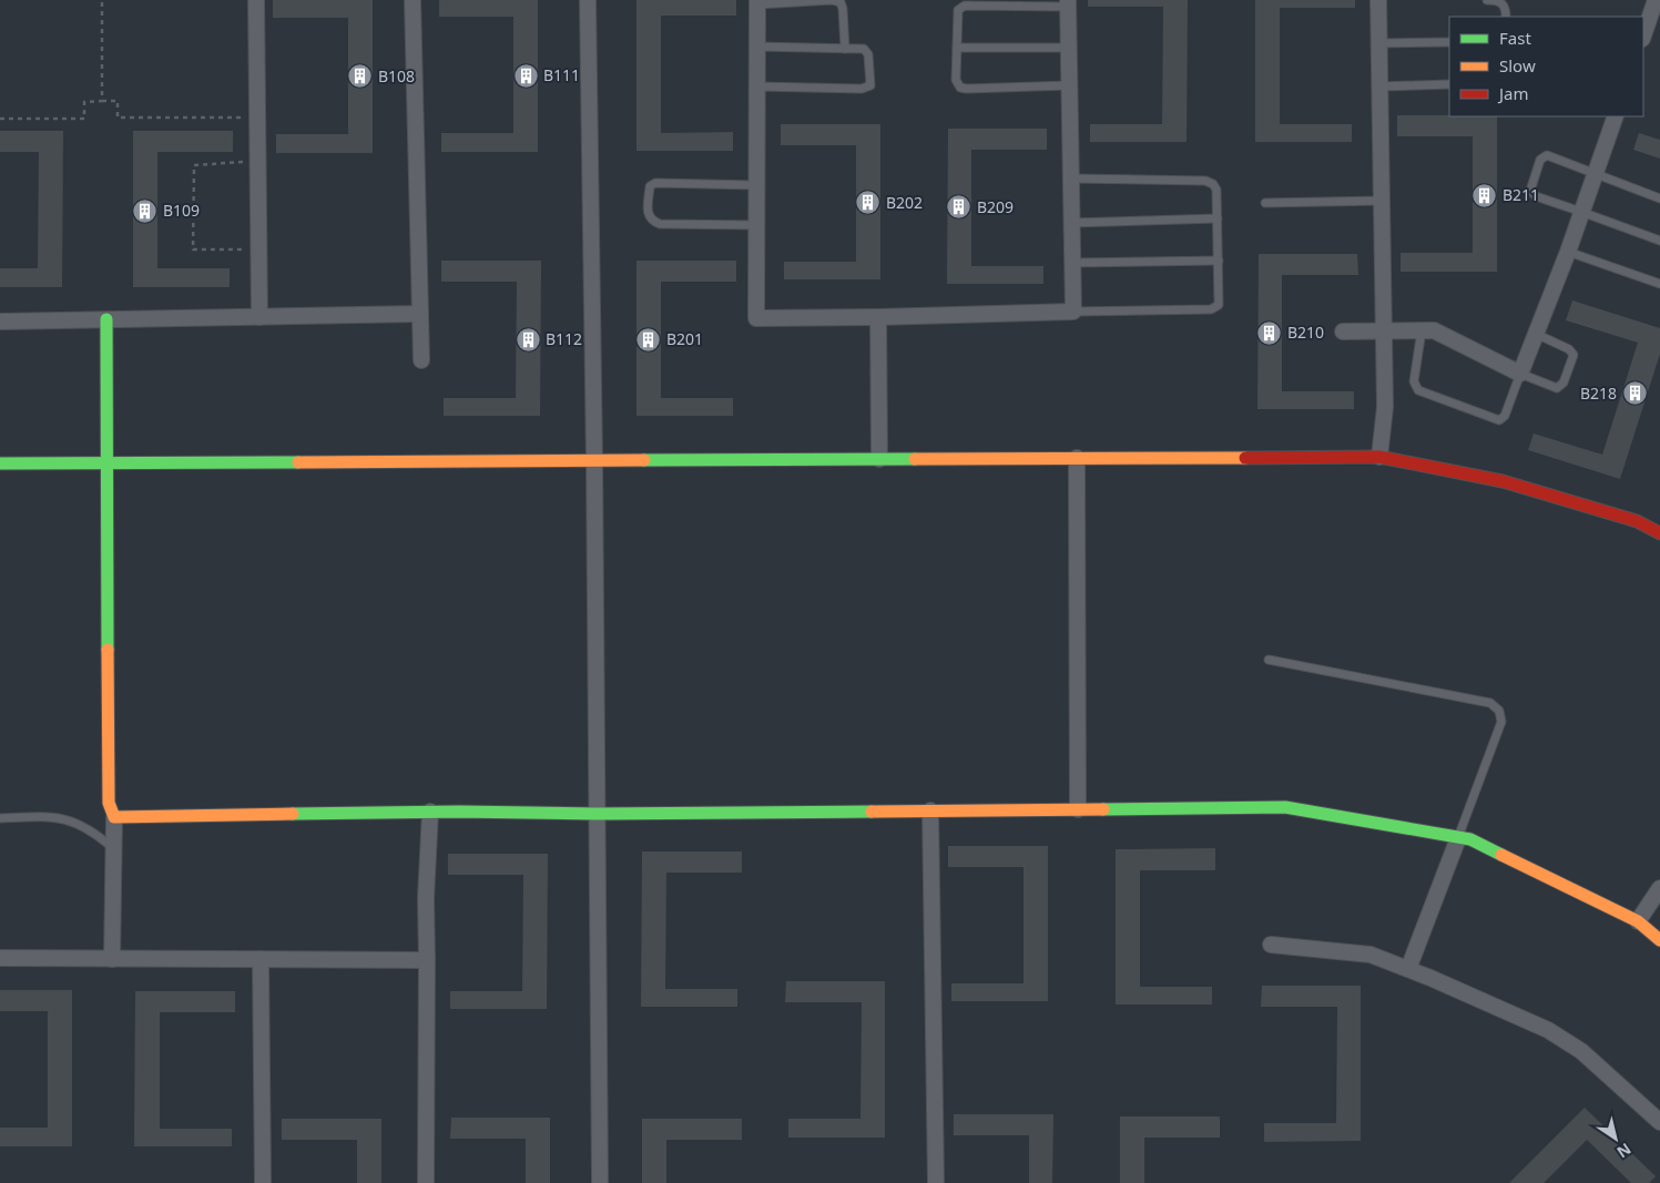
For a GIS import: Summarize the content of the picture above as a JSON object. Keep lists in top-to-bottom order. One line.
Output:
{"places":{"building":["B111","B108","B211","B202","B209","B109","B210","B112","B201","B218"]},"legend":["Fast","Slow","Jam"],"north":"bottom right"}
